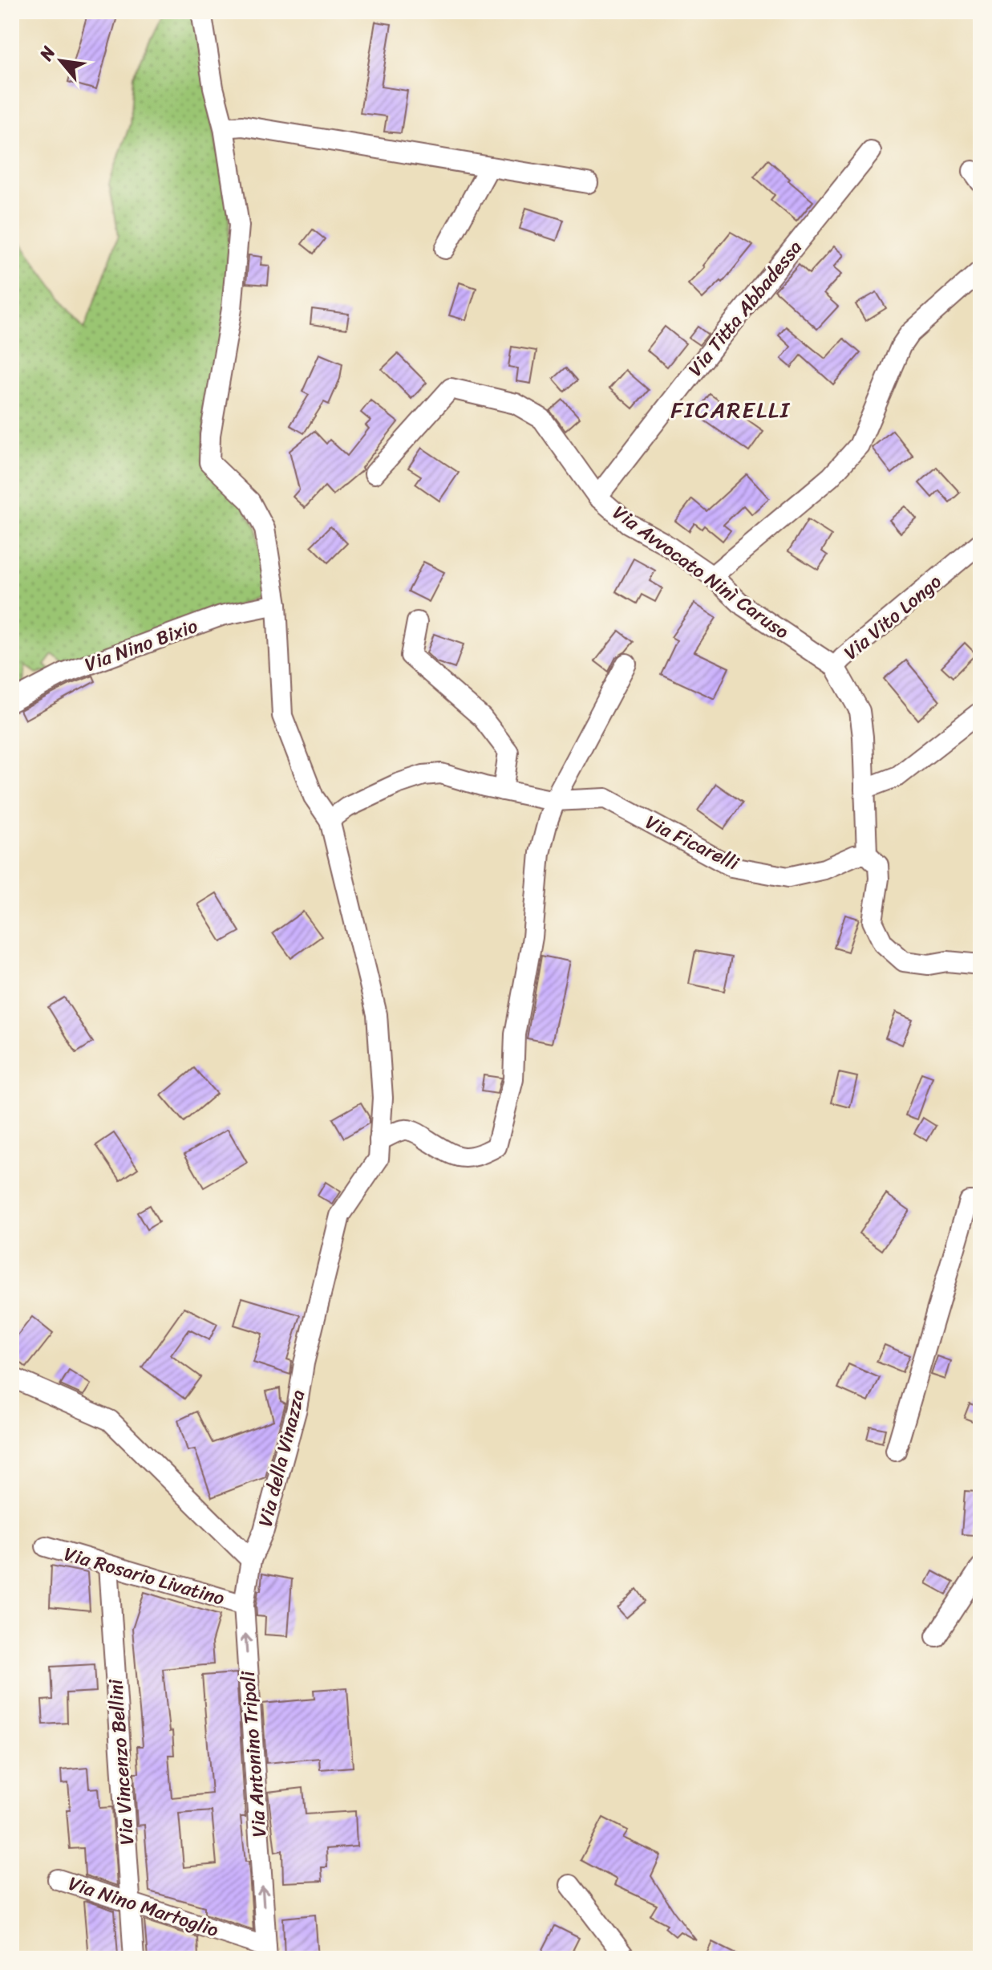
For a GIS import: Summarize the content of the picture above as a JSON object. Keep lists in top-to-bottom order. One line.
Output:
{"streets":{"street":["Via Titta Abbadessa","Via Avvocato Ninì Caruso","Via Vito Longo","Via Nino Bixio","Via Ficarelli","Via della Vinazza","Via Rosario Livatino","Via Antonino Tripoli","Via Vincenzo Bellini","Via Nino Martoglio"]},"crossings":[["Via Titta Abbadessa","Via Avvocato Ninì Caruso"],["Via Avvocato Ninì Caruso","Via Vito Longo"],["Via Avvocato Ninì Caruso","Via Ficarelli"],["Via Nino Bixio","Via della Vinazza"],["Via Ficarelli","Via della Vinazza"],["Via della Vinazza","Via Antonino Tripoli"],["Via Rosario Livatino","Via Antonino Tripoli"],["Via Rosario Livatino","Via Vincenzo Bellini"],["Via Antonino Tripoli","Via Nino Martoglio"],["Via Vincenzo Bellini","Via Nino Martoglio"]],"one_way":["Via Antonino Tripoli"],"districts":["FICARELLI"],"north":"top left"}
